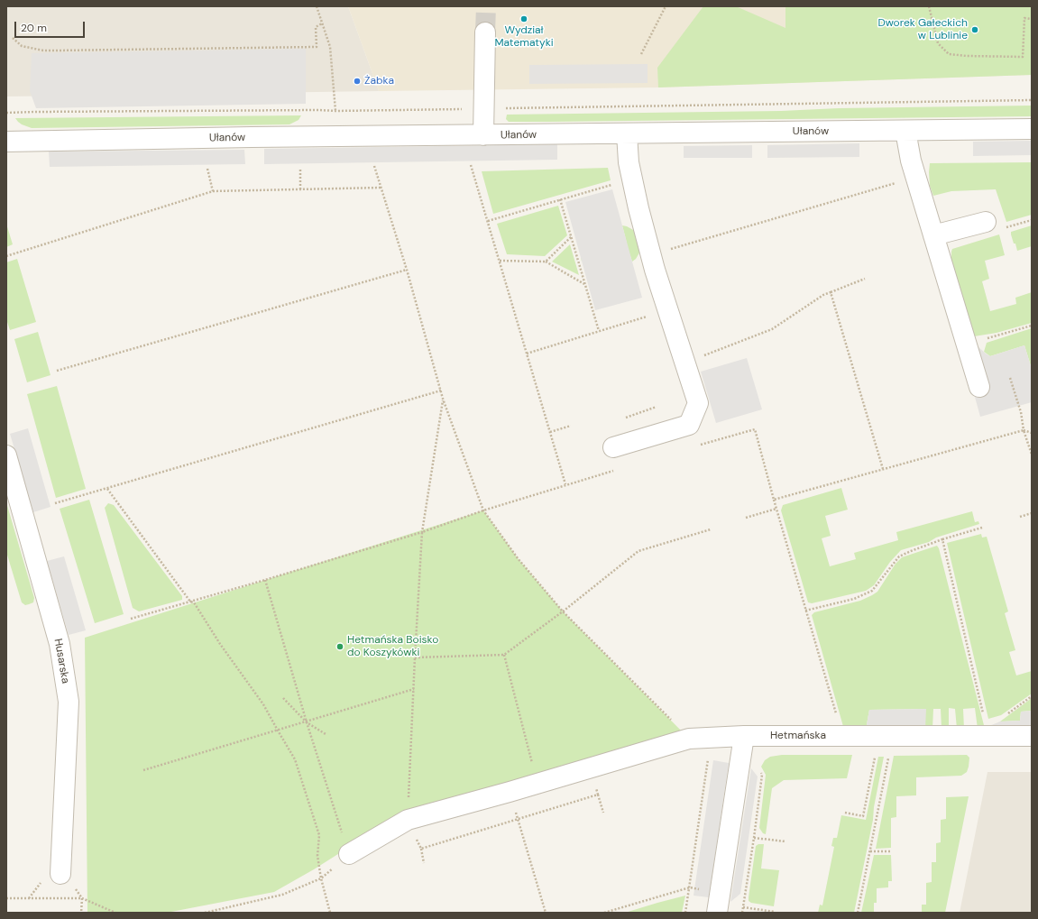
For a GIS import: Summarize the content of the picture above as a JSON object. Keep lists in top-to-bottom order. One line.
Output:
{"streets":{"street":["Ułanów","Husarska","Hetmańska"]},"places":["Wydział Matematyki","Dworek Gałeckich w Lublinie","Żabka","Hetmańska Boisko do Koszykówki"],"scale_bar":"20 m"}
